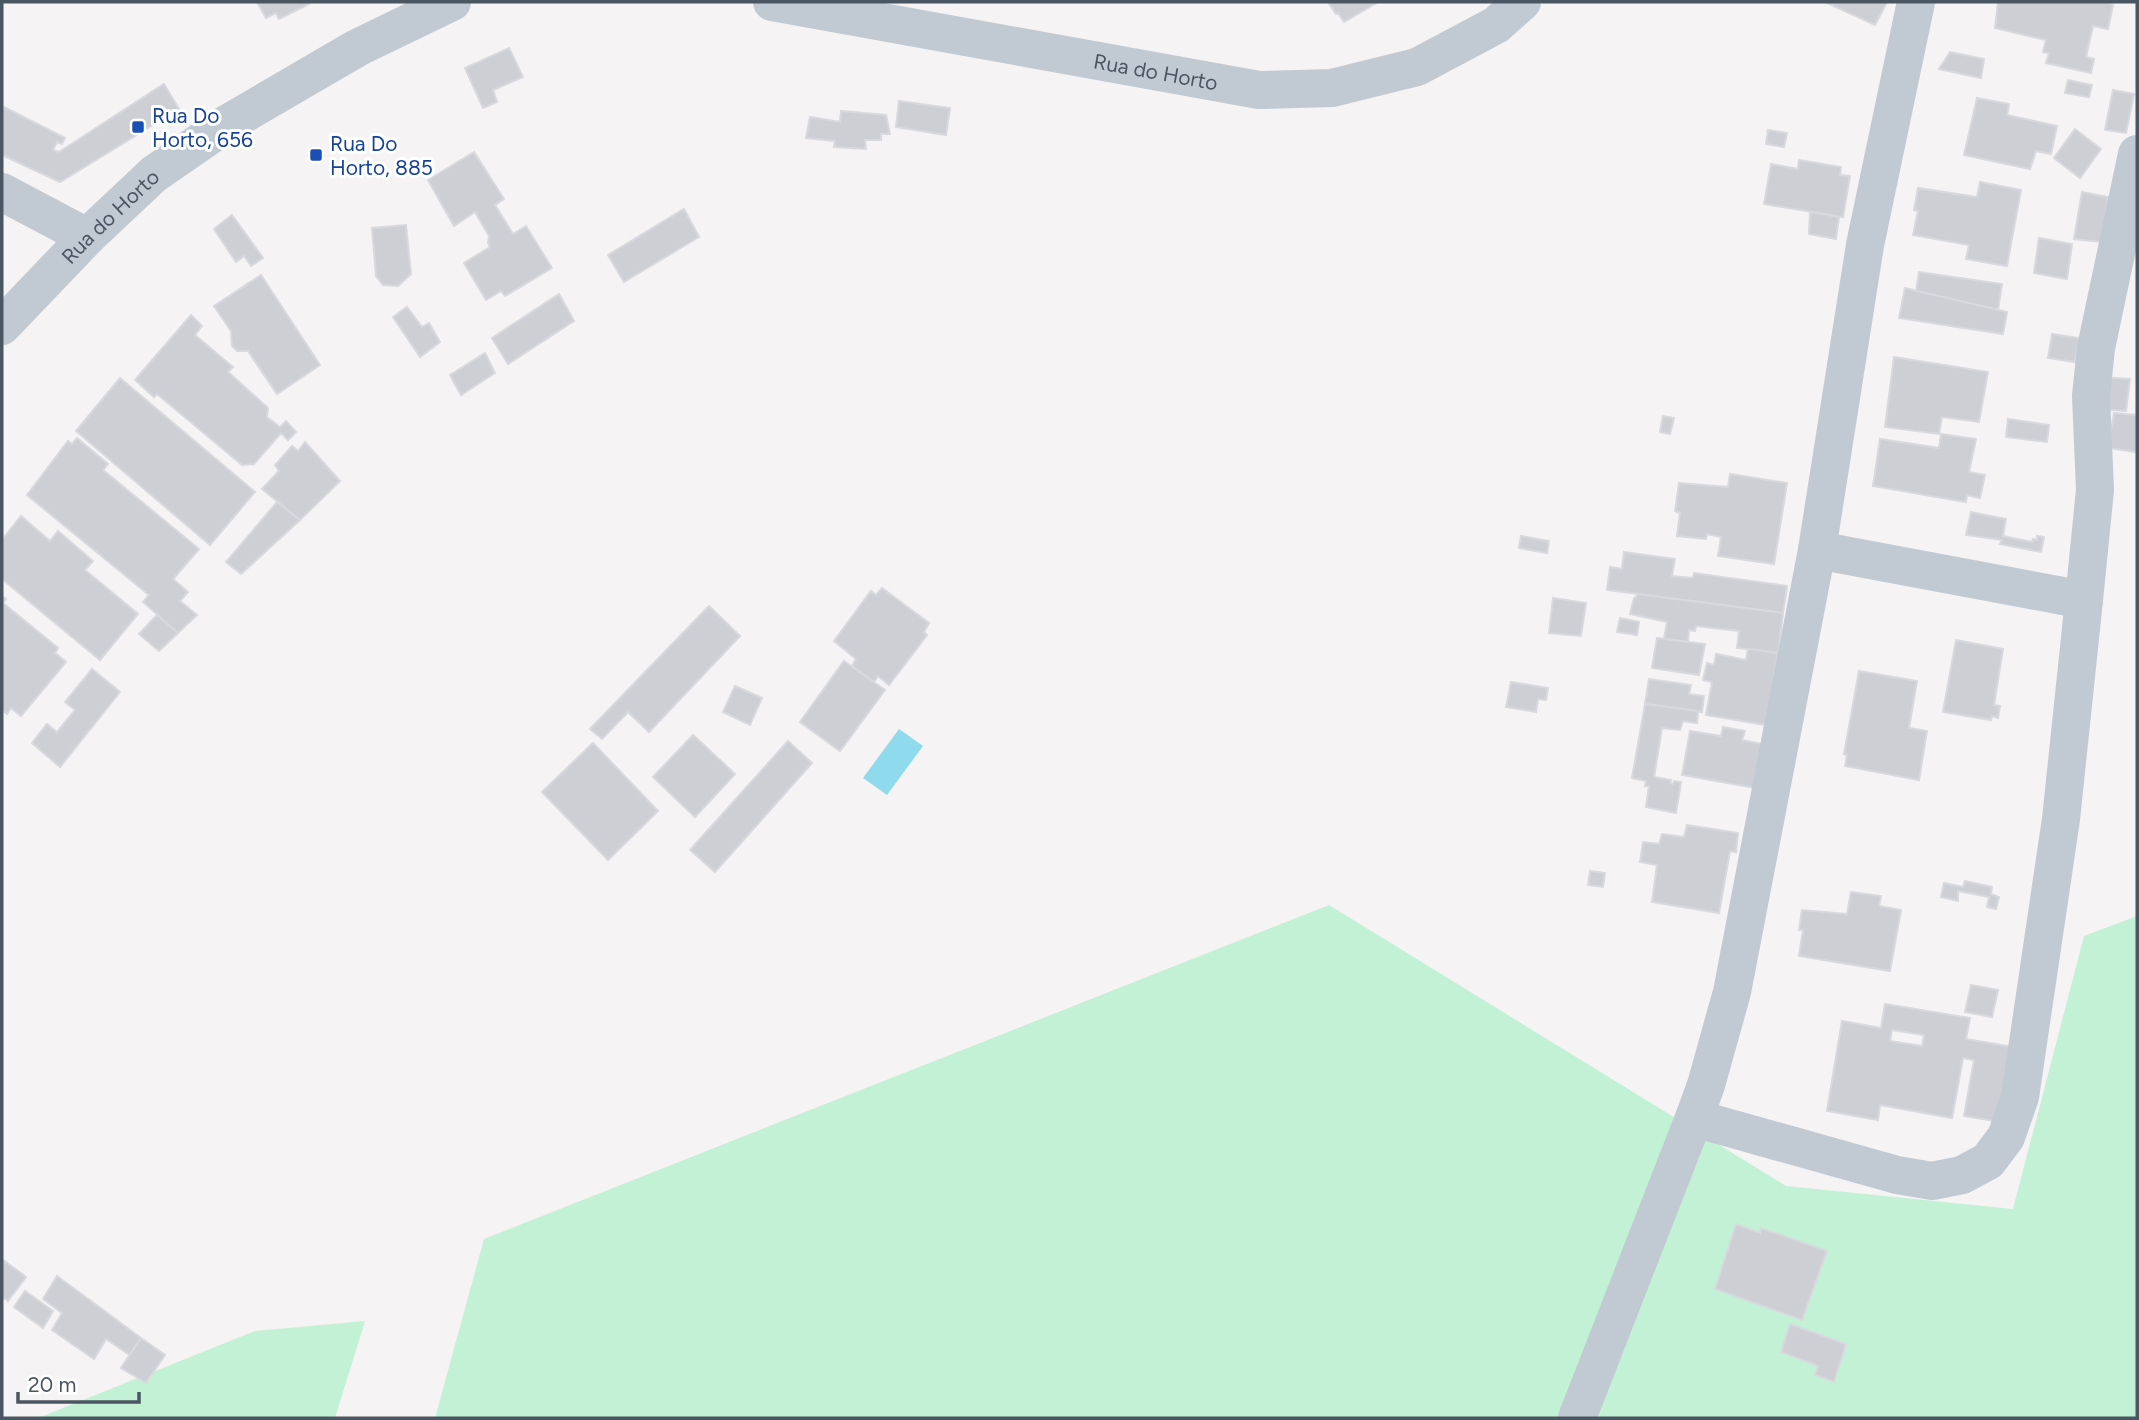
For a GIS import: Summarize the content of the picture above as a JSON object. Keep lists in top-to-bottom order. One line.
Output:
{"streets":{"street":["Rua do Horto"]},"places":{"transit":["Rua Do Horto, 656","Rua Do Horto, 885"]},"scale_bar":"20 m"}
